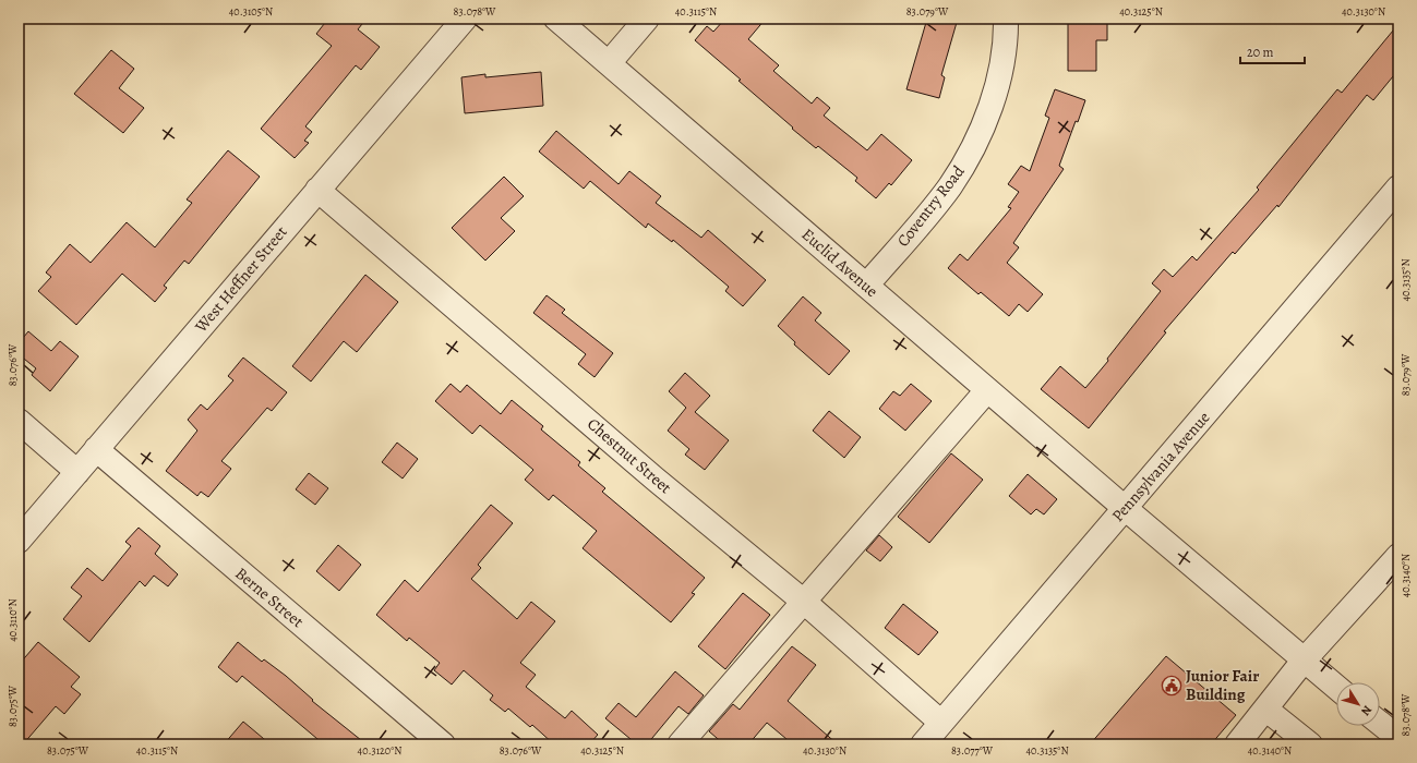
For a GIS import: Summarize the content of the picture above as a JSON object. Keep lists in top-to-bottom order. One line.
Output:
{"streets":{"street":["Coventry Road","Euclid Avenue","West Heffner Street","Chestnut Street","Pennsylvania Avenue","Berne Street"]},"crossings":[["Coventry Road","Euclid Avenue"],["Euclid Avenue","Pennsylvania Avenue"],["West Heffner Street","Chestnut Street"],["West Heffner Street","Berne Street"],["Chestnut Street","Pennsylvania Avenue"]],"places":{"public building":["Junior Fair Building"]},"scale_bar":"20 m","north":"bottom right","coordinates":["40.3105°N","83.078°W","40.3115°N","83.079°W","40.3125°N","40.3130°N","40.3135°N","83.076°W","40.3140°N","40.3110°N","83.075°W","40.3120°N","83.077°W"]}
